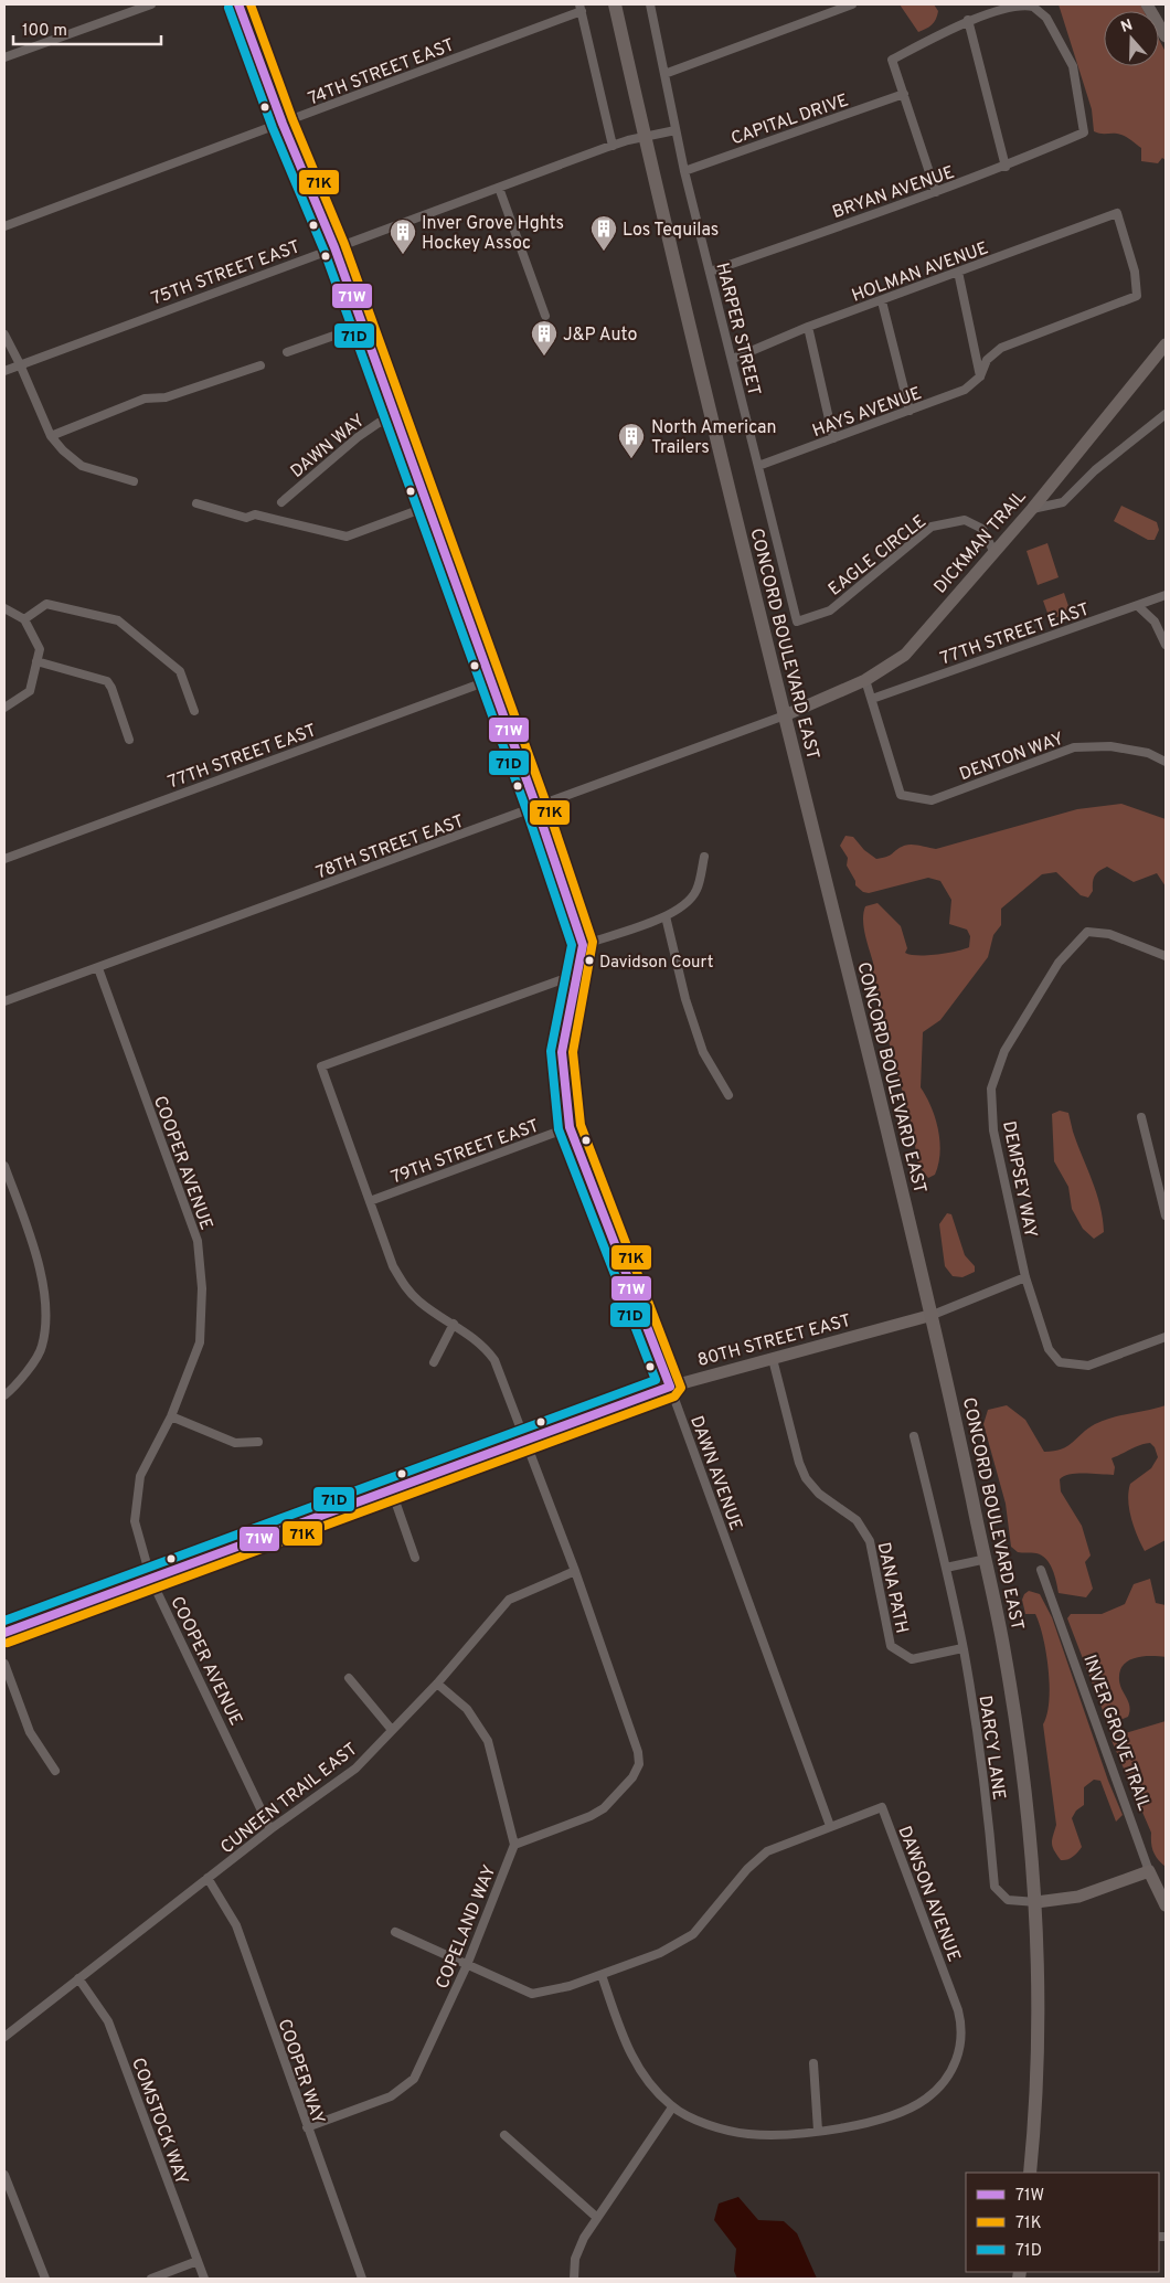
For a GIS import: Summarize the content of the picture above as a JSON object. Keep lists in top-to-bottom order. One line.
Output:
{"streets":{"main road":["CONCORD BOULEVARD EAST"],"street":["74TH STREET EAST","CAPITAL DRIVE","BRYAN AVENUE","HOLMAN AVENUE","75TH STREET EAST","HARPER STREET","HAYS AVENUE","DAWN WAY","DICKMAN TRAIL","EAGLE CIRCLE","77TH STREET EAST","DENTON WAY","78TH STREET EAST","79TH STREET EAST","COOPER AVENUE","DEMPSEY WAY","80TH STREET EAST","DAWN AVENUE","DANA PATH","INVER GROVE TRAIL","DARCY LANE","CUNEEN TRAIL EAST","DAWSON AVENUE","COPELAND WAY","COOPER WAY","COMSTOCK WAY"]},"crossings":[["CAPITAL DRIVE","HARPER STREET"],["BRYAN AVENUE","HARPER STREET"],["HOLMAN AVENUE","HARPER STREET"],["HOLMAN AVENUE","HAYS AVENUE"],["75TH STREET EAST","HARPER STREET"],["75TH STREET EAST","CONCORD BOULEVARD EAST"],["HARPER STREET","HAYS AVENUE"],["HARPER STREET","EAGLE CIRCLE"],["DICKMAN TRAIL","EAGLE CIRCLE"],["DICKMAN TRAIL","CONCORD BOULEVARD EAST"],["DICKMAN TRAIL","78TH STREET EAST"],["77TH STREET EAST","DENTON WAY"],["CONCORD BOULEVARD EAST","78TH STREET EAST"],["CONCORD BOULEVARD EAST","80TH STREET EAST"],["CONCORD BOULEVARD EAST","DARCY LANE"],["78TH STREET EAST","COOPER AVENUE"],["79TH STREET EAST","DAWN AVENUE"],["COOPER AVENUE","80TH STREET EAST"],["COOPER AVENUE","CUNEEN TRAIL EAST"],["DEMPSEY WAY","80TH STREET EAST"],["80TH STREET EAST","DAWN AVENUE"],["80TH STREET EAST","DANA PATH"],["DAWN AVENUE","DAWSON AVENUE"],["DANA PATH","DARCY LANE"],["CUNEEN TRAIL EAST","COOPER WAY"],["CUNEEN TRAIL EAST","COMSTOCK WAY"],["COPELAND WAY","COOPER WAY"]],"places":{"building":["Los Tequilas","Inver Grove Hghts Hockey Assoc","J&P Auto","North American Trailers"],"other":["Davidson Court"]},"lines":["transit line 71W","transit line 71K","transit line 71D"],"legend":["71W","71K","71D"],"scale_bar":"100 m","north":"top"}
